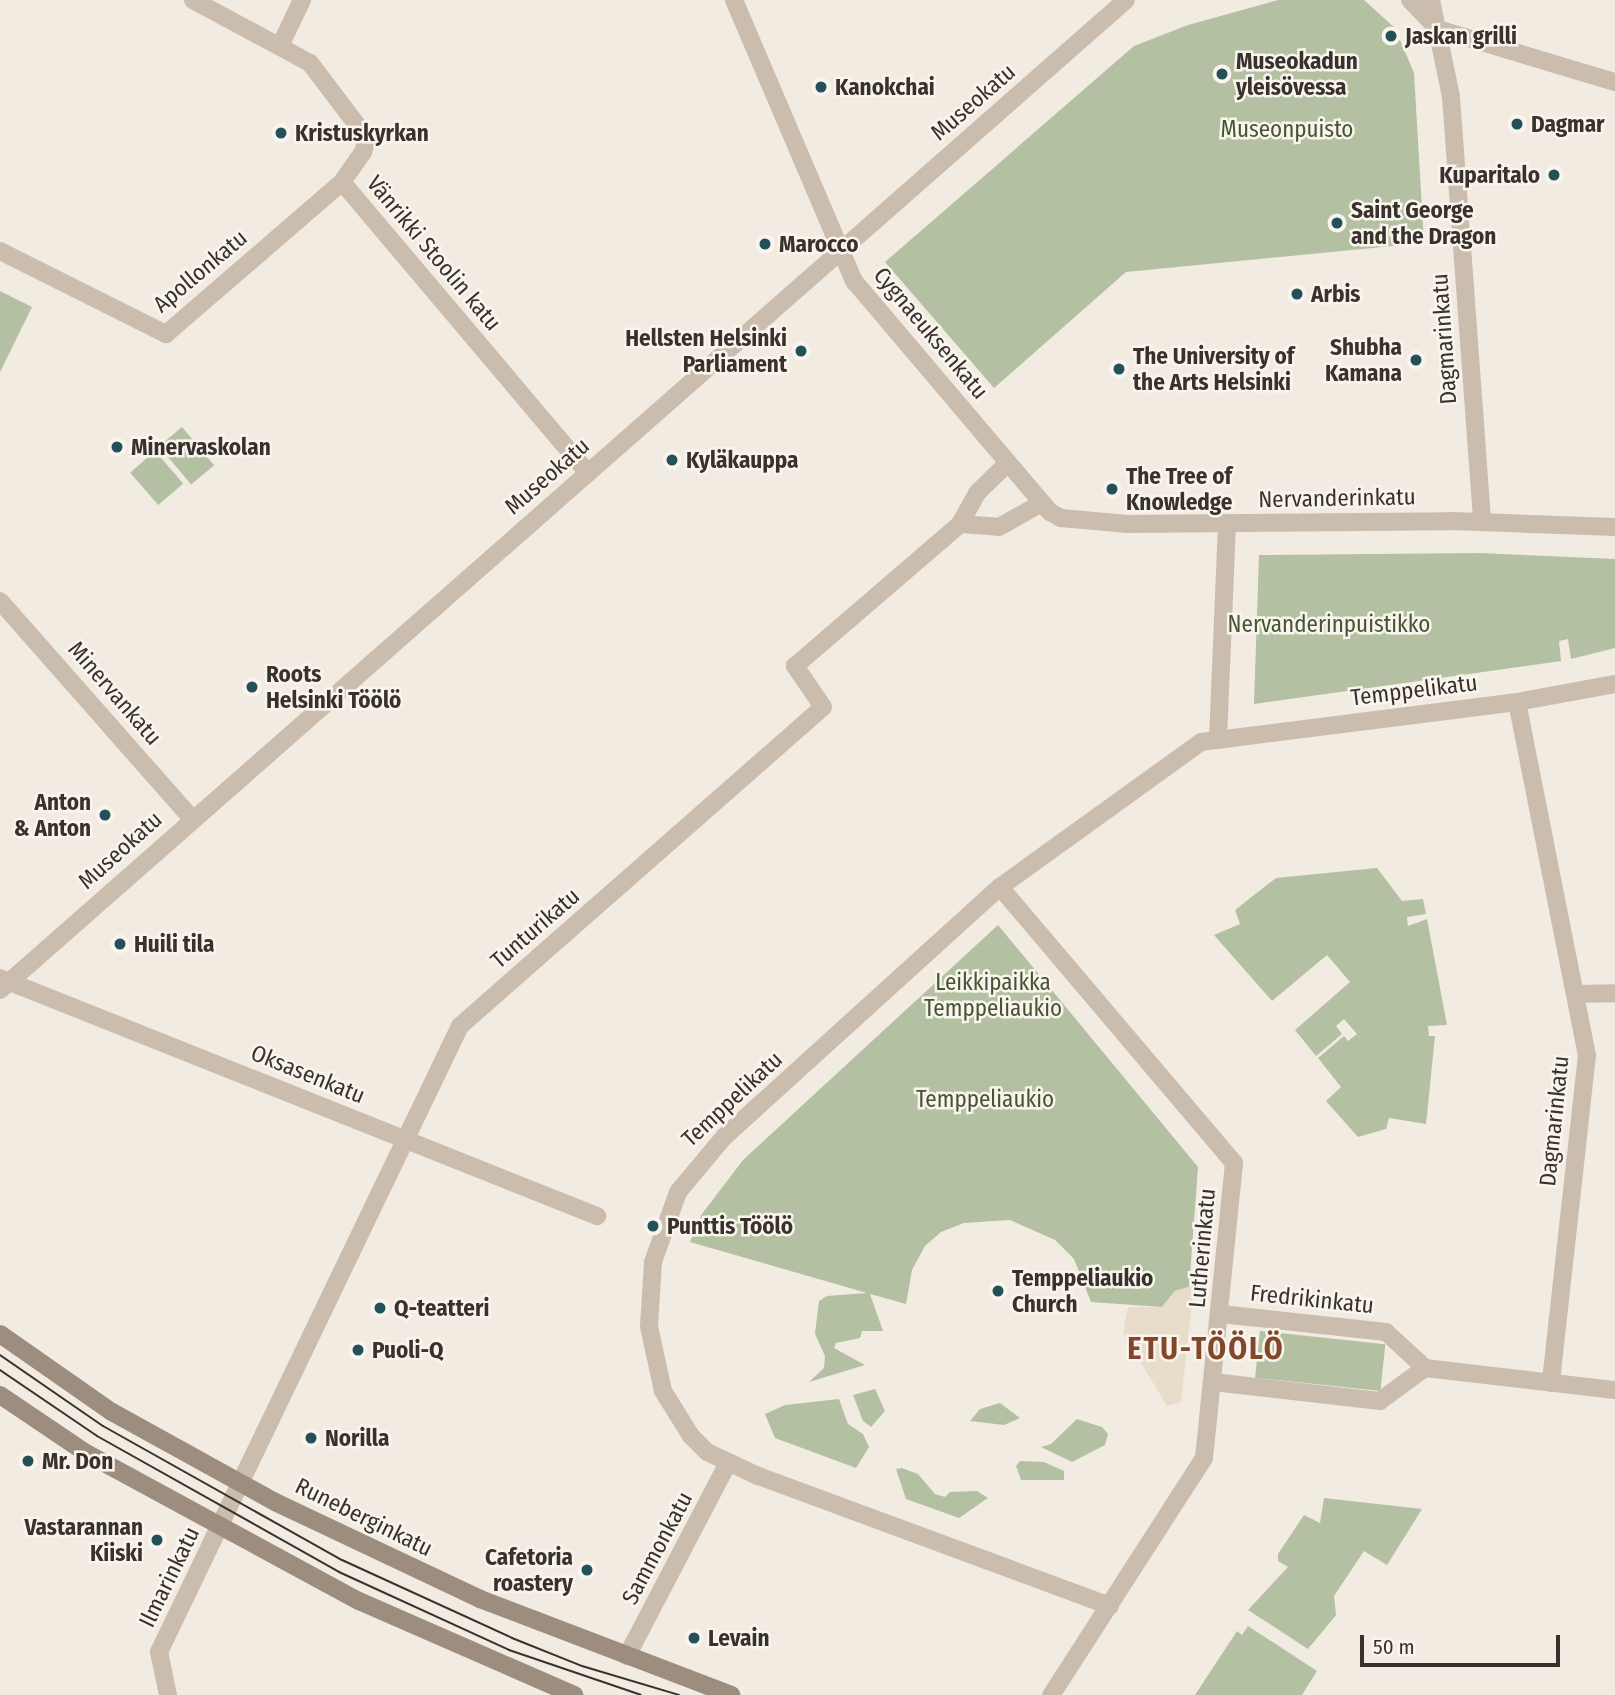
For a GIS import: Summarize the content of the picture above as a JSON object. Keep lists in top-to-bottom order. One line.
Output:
{"streets":{"main road":["Runeberginkatu"],"street":["Museokatu","Vänrikki Stoolin katu","Apollonkatu","Cygnaeuksenkatu","Dagmarinkatu","Nervanderinkatu","Temppelikatu","Minervankatu","Tunturikatu","Oksasenkatu","Lutherinkatu","Fredrikinkatu","Sammonkatu","Ilmarinkatu"]},"crossings":[["Museokatu","Vänrikki Stoolin katu"],["Museokatu","Cygnaeuksenkatu"],["Museokatu","Minervankatu"],["Museokatu","Oksasenkatu"],["Vänrikki Stoolin katu","Apollonkatu"],["Cygnaeuksenkatu","Nervanderinkatu"],["Cygnaeuksenkatu","Tunturikatu"],["Dagmarinkatu","Nervanderinkatu"],["Dagmarinkatu","Temppelikatu"],["Temppelikatu","Lutherinkatu"],["Temppelikatu","Sammonkatu"],["Tunturikatu","Oksasenkatu"],["Tunturikatu","Runeberginkatu"],["Tunturikatu","Ilmarinkatu"],["Lutherinkatu","Fredrikinkatu"],["Runeberginkatu","Sammonkatu"],["Runeberginkatu","Ilmarinkatu"]],"districts":["ETU-TÖÖLÖ"],"parks":["Museonpuisto","Nervanderinpuistikko","Leikkipaikka Temppeliaukio","Temppeliaukio"],"places":["Jaskan grilli","Museokadun yleisövessa","Kanokchai","Dagmar","Kristuskyrkan","Kuparitalo","Saint George and the Dragon","Marocco","Arbis","Hellsten Helsinki Parliament","Shubha Kamana","The University of the Arts Helsinki","Minervaskolan","Kyläkauppa","The Tree of Knowledge","Roots Helsinki Töölö","Anton & Anton","Huili tila","Punttis Töölö","Temppeliaukio Church","Q-teatteri","Puoli-Q","Norilla","Mr. Don","Vastarannan Kiiski","Cafetoria roastery","Levain"],"scale_bar":"50 m"}
